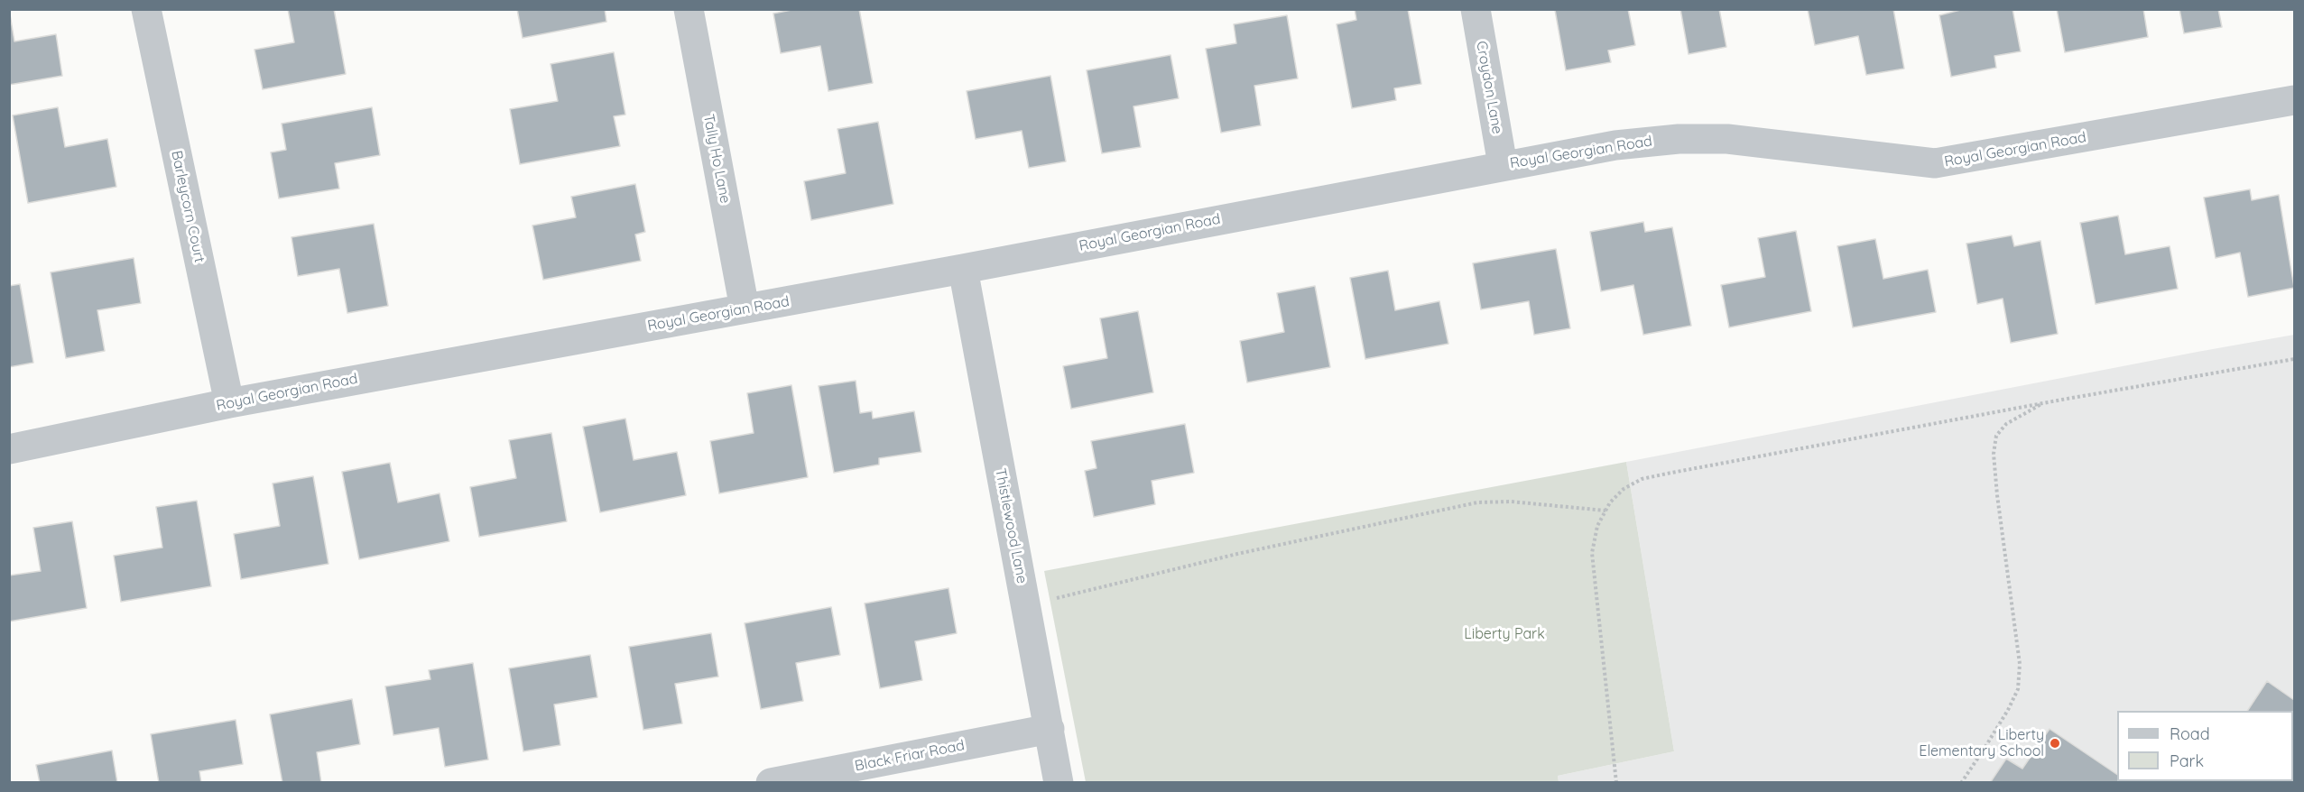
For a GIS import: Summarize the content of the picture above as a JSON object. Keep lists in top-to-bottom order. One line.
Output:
{"streets":{"street":["Croydon Lane","Royal Georgian Road","Tally Ho Lane","Barleycorn Court","Thistlewood Lane","Black Friar Road"]},"crossings":[["Croydon Lane","Royal Georgian Road"],["Royal Georgian Road","Tally Ho Lane"],["Royal Georgian Road","Barleycorn Court"],["Royal Georgian Road","Thistlewood Lane"],["Thistlewood Lane","Black Friar Road"]],"parks":["Liberty Park"],"places":["Liberty Elementary School"],"legend":["Road","Park"]}
